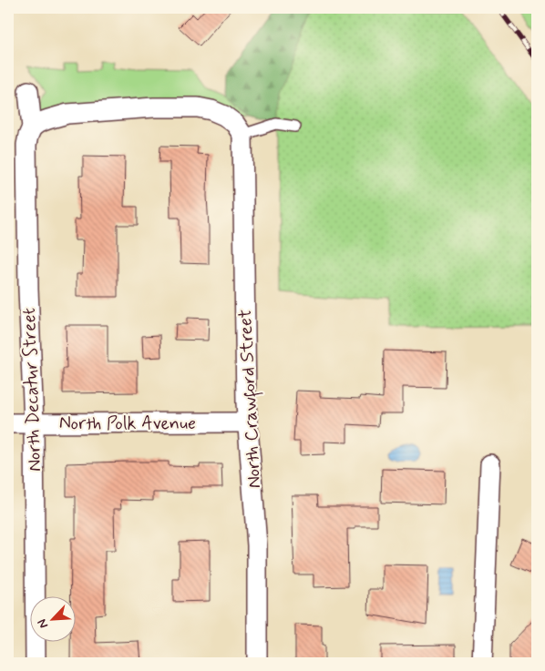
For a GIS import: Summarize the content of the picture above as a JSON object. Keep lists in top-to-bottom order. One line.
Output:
{"streets":{"street":["North Decatur Street","North Crawford Street","North Polk Avenue"]},"crossings":[["North Decatur Street","North Polk Avenue"],["North Crawford Street","North Polk Avenue"]],"north":"bottom left"}
